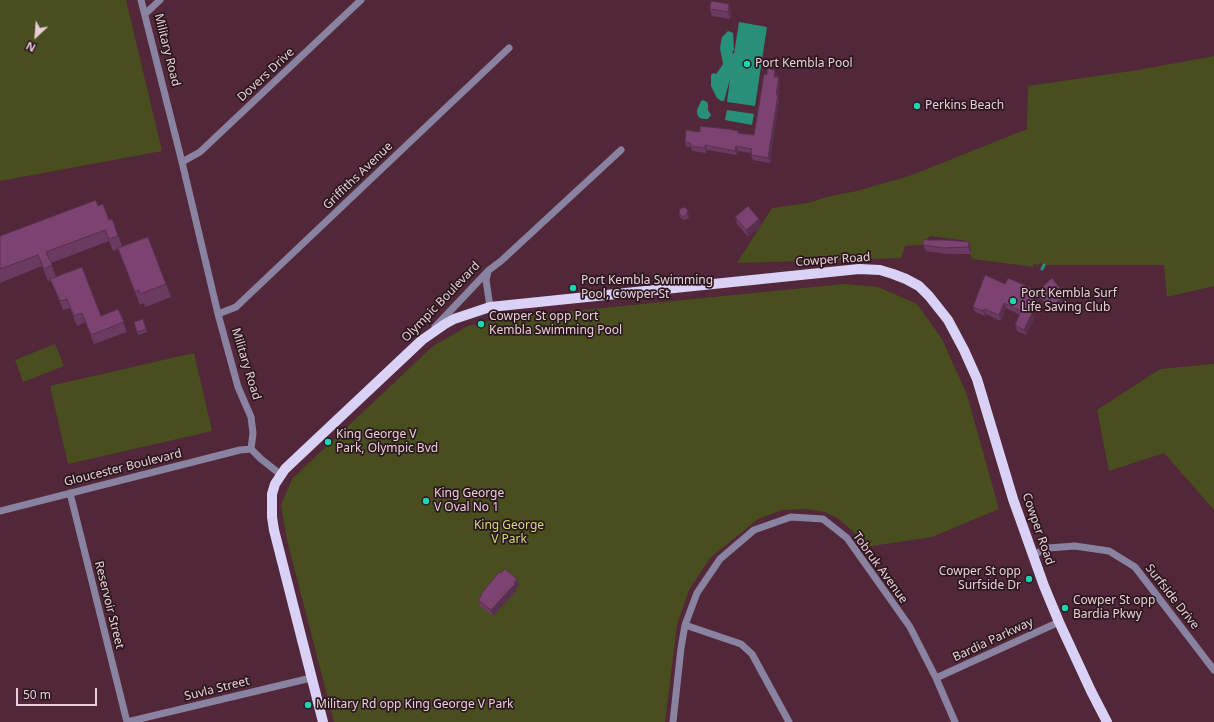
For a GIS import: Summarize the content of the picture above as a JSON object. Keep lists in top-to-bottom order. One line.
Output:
{"streets":{"main road":["Cowper Road","Olympic Boulevard"],"street":["Military Road","Dovers Drive","Griffiths Avenue","Gloucester Boulevard","Tobruk Avenue","Surfside Drive","Reservoir Street","Bardia Parkway","Suvla Street"]},"crossings":[["Military Road","Dovers Drive"],["Military Road","Griffiths Avenue"],["Military Road","Gloucester Boulevard"],["Cowper Road","Olympic Boulevard"],["Cowper Road","Surfside Drive"],["Cowper Road","Bardia Parkway"],["Gloucester Boulevard","Reservoir Street"],["Tobruk Avenue","Bardia Parkway"],["Reservoir Street","Suvla Street"]],"parks":["King George V Park"],"places":["Port Kembla Pool","Perkins Beach","Port Kembla Swimming Pool, Cowper St","Port Kembla Surf Life Saving Club","Cowper St opp Port Kembla Swimming Pool","King George V Park, Olympic Bvd","King George V Oval No 1","Cowper St opp Surfside Dr","Cowper St opp Bardia Pkwy","Military Rd opp King George V Park"],"scale_bar":"50 m","north":"bottom left"}
